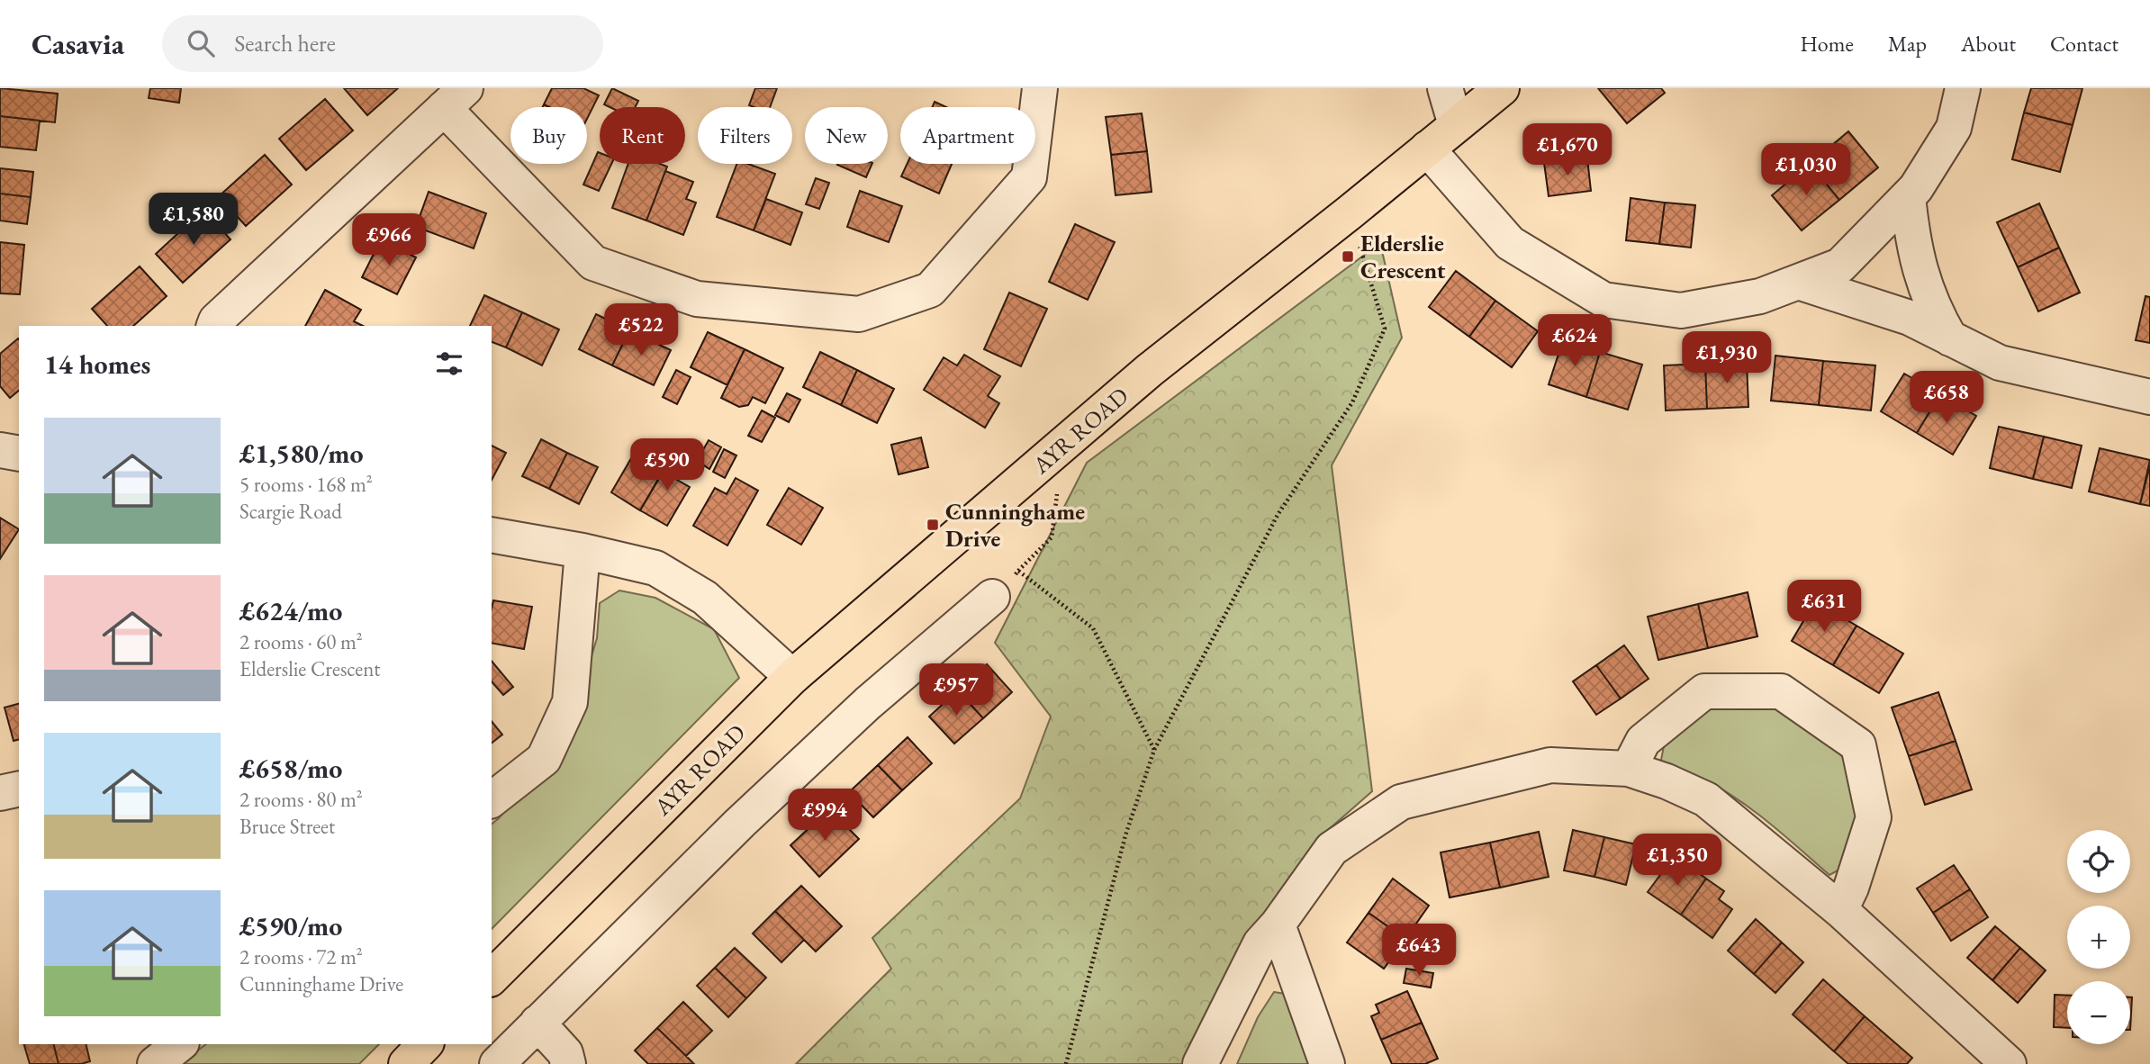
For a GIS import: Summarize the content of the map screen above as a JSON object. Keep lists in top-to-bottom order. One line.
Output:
{"streets":{"main road":["AYR ROAD"]},"places":{"transit":["Elderslie Crescent","Cunninghame Drive"]},"page":{"header":"Casavia","search":"Search here","nav":["Home","Map","About","Contact"],"chip":["Buy","Rent","Filters","New","Apartment"],"price":["£1,670","£1,030","£1,580","£966","£522","£624","£1,930","£658","£590","£631","£957","£994","£1,350","£643"],"heading":"14 homes","list":[{"name":"£1,580/mo","note":"5 rooms · 168 m² · Scargie Road"},{"name":"£624/mo","note":"2 rooms · 60 m² · Elderslie Crescent"},{"name":"£658/mo","note":"2 rooms · 80 m² · Bruce Street"},{"name":"£590/mo","note":"2 rooms · 72 m² · Cunninghame Drive"}],"map_buttons":["+","−"]}}
